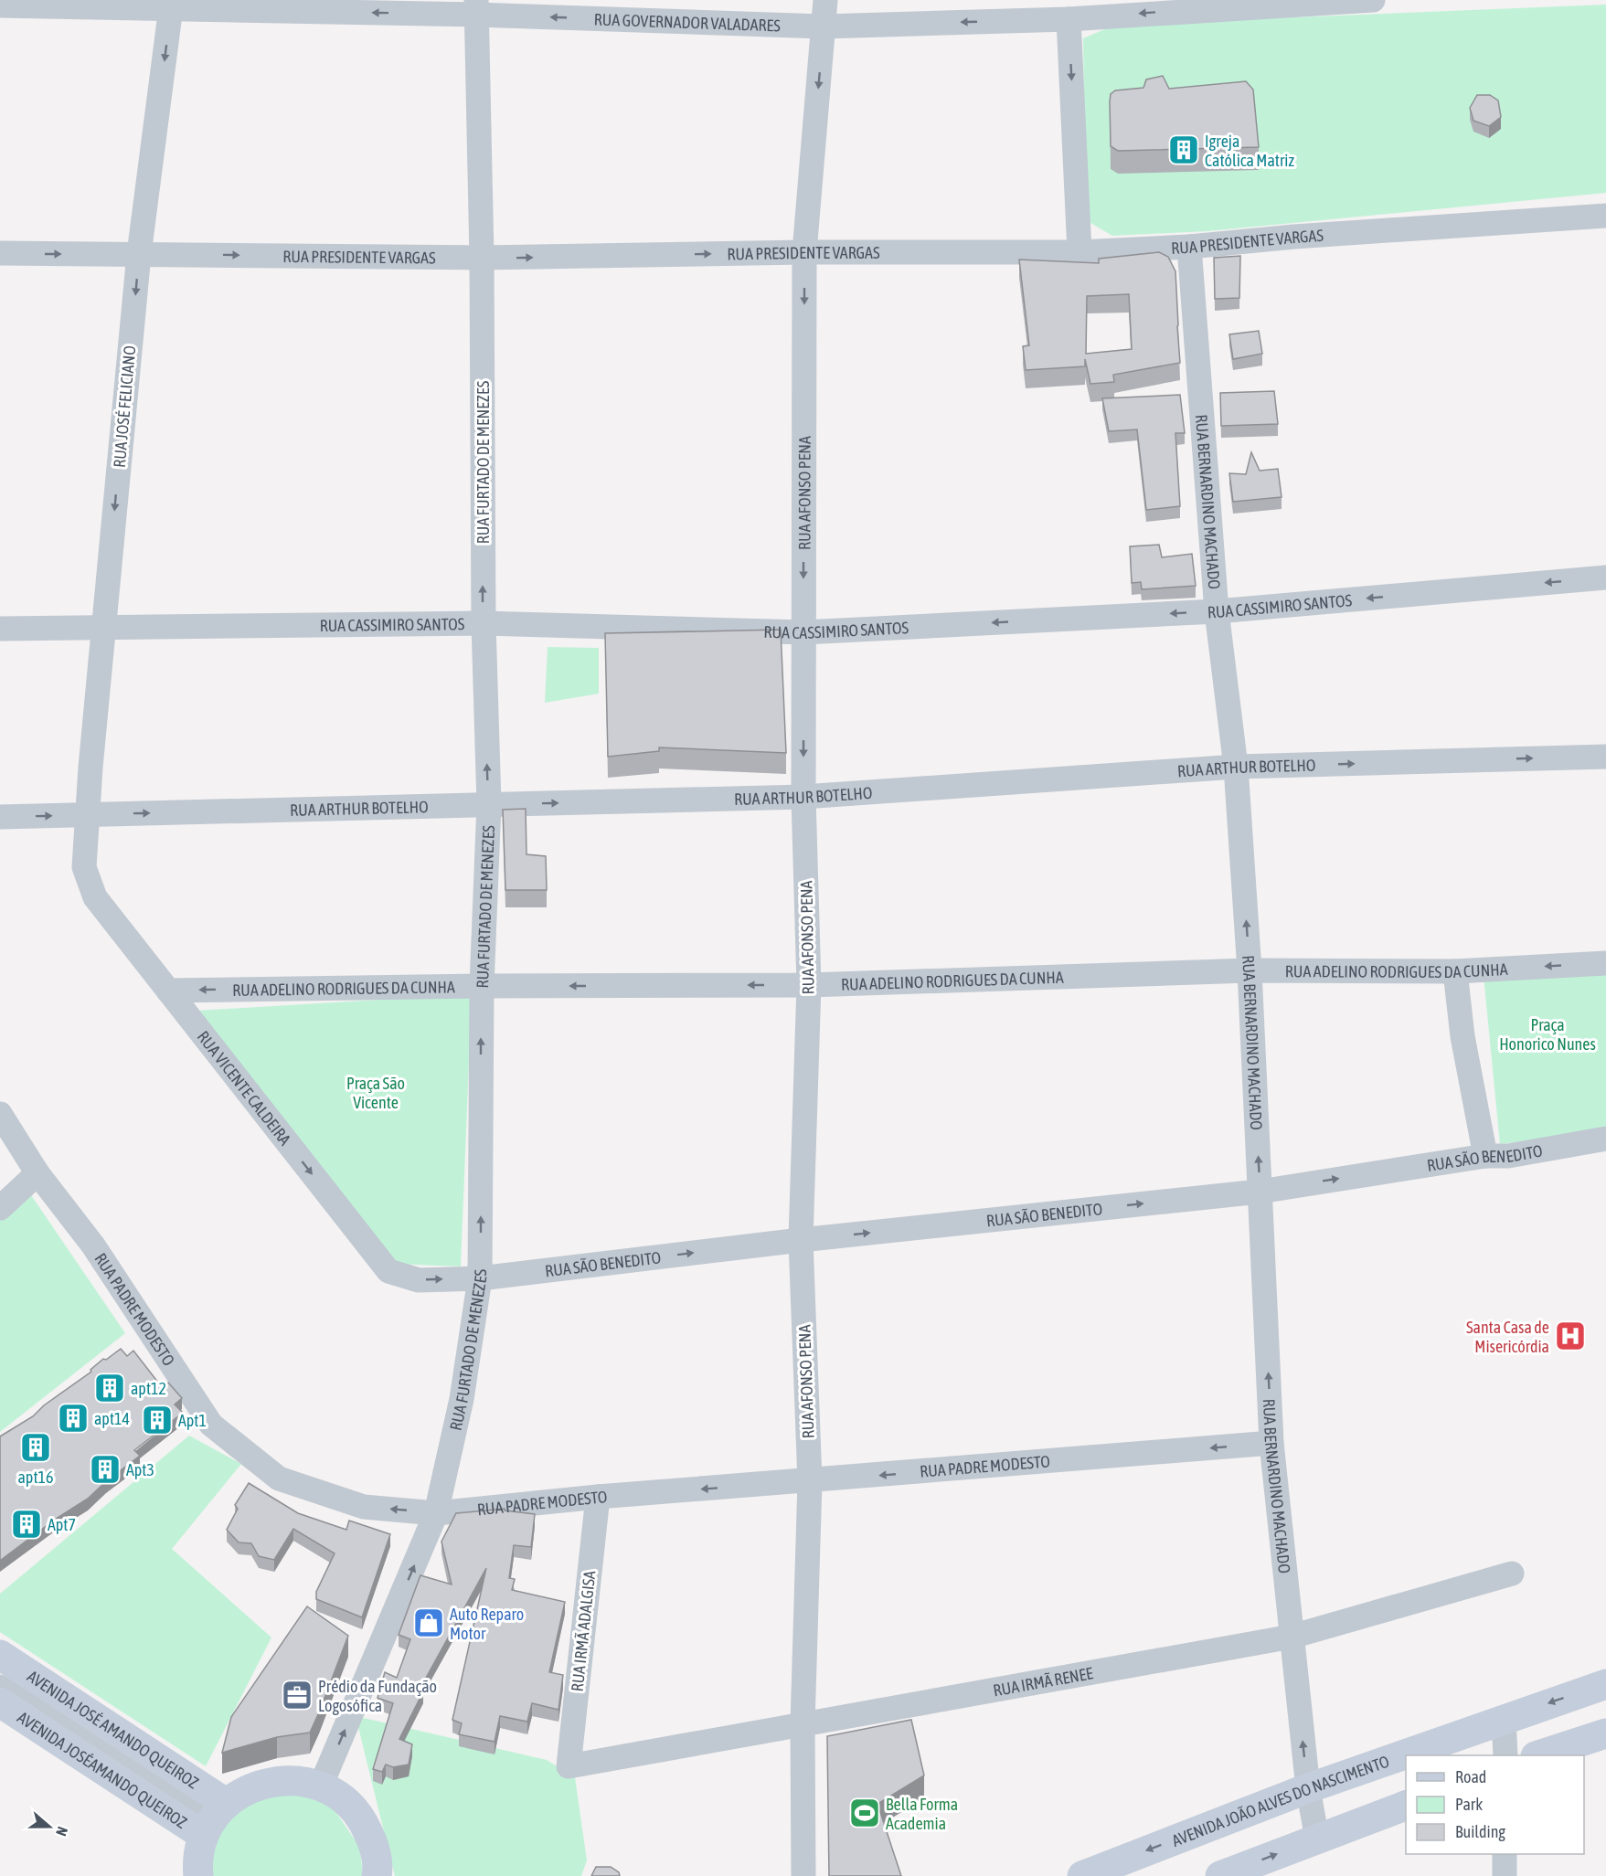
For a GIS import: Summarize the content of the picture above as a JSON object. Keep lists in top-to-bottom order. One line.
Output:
{"streets":{"main road":["AVENIDA JOSÉ AMANDO QUEIROZ","AVENIDA JOSÉAMANDO QUEIROZ","AVENIDA JOÃO ALVES DO NASCIMENTO"],"street":["RUA GOVERNADOR VALADARES","RUA PRESIDENTE VARGAS","RUA JOSÉ FELICIANO","RUA FURTADO DE MENEZES","RUA AFONSO PENA","RUA BERNARDINO MACHADO","RUA CASSIMIRO SANTOS","RUA ARTHUR BOTELHO","RUA ADELINO RODRIGUES DA CUNHA","RUA VICENTE CALDEIRA","RUA SÃO BENEDITO","RUA PADRE MODESTO","RUA IRMÃ ADALGISA","RUA IRMÃ RENEE"]},"crossings":[["RUA GOVERNADOR VALADARES","RUA JOSÉ FELICIANO"],["RUA GOVERNADOR VALADARES","RUA FURTADO DE MENEZES"],["RUA GOVERNADOR VALADARES","RUA AFONSO PENA"],["RUA PRESIDENTE VARGAS","RUA JOSÉ FELICIANO"],["RUA PRESIDENTE VARGAS","RUA FURTADO DE MENEZES"],["RUA PRESIDENTE VARGAS","RUA AFONSO PENA"],["RUA PRESIDENTE VARGAS","RUA BERNARDINO MACHADO"],["RUA JOSÉ FELICIANO","RUA CASSIMIRO SANTOS"],["RUA JOSÉ FELICIANO","RUA ARTHUR BOTELHO"],["RUA JOSÉ FELICIANO","RUA VICENTE CALDEIRA"],["RUA FURTADO DE MENEZES","RUA CASSIMIRO SANTOS"],["RUA FURTADO DE MENEZES","RUA ARTHUR BOTELHO"],["RUA FURTADO DE MENEZES","RUA ADELINO RODRIGUES DA CUNHA"],["RUA FURTADO DE MENEZES","RUA VICENTE CALDEIRA"],["RUA FURTADO DE MENEZES","RUA SÃO BENEDITO"],["RUA FURTADO DE MENEZES","RUA PADRE MODESTO"],["RUA AFONSO PENA","RUA CASSIMIRO SANTOS"],["RUA AFONSO PENA","RUA ARTHUR BOTELHO"],["RUA AFONSO PENA","RUA ADELINO RODRIGUES DA CUNHA"],["RUA AFONSO PENA","RUA SÃO BENEDITO"],["RUA AFONSO PENA","RUA PADRE MODESTO"],["RUA AFONSO PENA","RUA IRMÃ RENEE"],["RUA BERNARDINO MACHADO","RUA CASSIMIRO SANTOS"],["RUA BERNARDINO MACHADO","RUA ARTHUR BOTELHO"],["RUA BERNARDINO MACHADO","RUA ADELINO RODRIGUES DA CUNHA"],["RUA BERNARDINO MACHADO","RUA SÃO BENEDITO"],["RUA BERNARDINO MACHADO","RUA PADRE MODESTO"],["RUA BERNARDINO MACHADO","RUA IRMÃ RENEE"],["RUA BERNARDINO MACHADO","AVENIDA JOÃO ALVES DO NASCIMENTO"],["RUA ARTHUR BOTELHO","RUA VICENTE CALDEIRA"],["RUA ADELINO RODRIGUES DA CUNHA","RUA VICENTE CALDEIRA"],["RUA VICENTE CALDEIRA","RUA SÃO BENEDITO"],["RUA PADRE MODESTO","RUA IRMÃ ADALGISA"],["RUA IRMÃ ADALGISA","RUA IRMÃ RENEE"],["AVENIDA JOSÉ AMANDO QUEIROZ","AVENIDA JOSÉAMANDO QUEIROZ"]],"one_way":["RUA GOVERNADOR VALADARES","RUA PRESIDENTE VARGAS","RUA JOSÉ FELICIANO","RUA FURTADO DE MENEZES","RUA AFONSO PENA","RUA BERNARDINO MACHADO","RUA CASSIMIRO SANTOS","RUA ARTHUR BOTELHO","RUA ADELINO RODRIGUES DA CUNHA","RUA VICENTE CALDEIRA","RUA SÃO BENEDITO","RUA PADRE MODESTO"],"parks":["Praça Honorico Nunes","Praça São Vicente"],"places":{"building":["Igreja Católica Matriz","apt12","apt14","Apt1","apt16","Apt3","Apt7"],"hospital":["Santa Casa de Misericórdia"],"shop":["Auto Reparo Motor"],"office":["Prédio da Fundação Logosófica"],"sports":["Bella Forma Academia"]},"legend":["Road","Park","Building"],"north":"right"}
